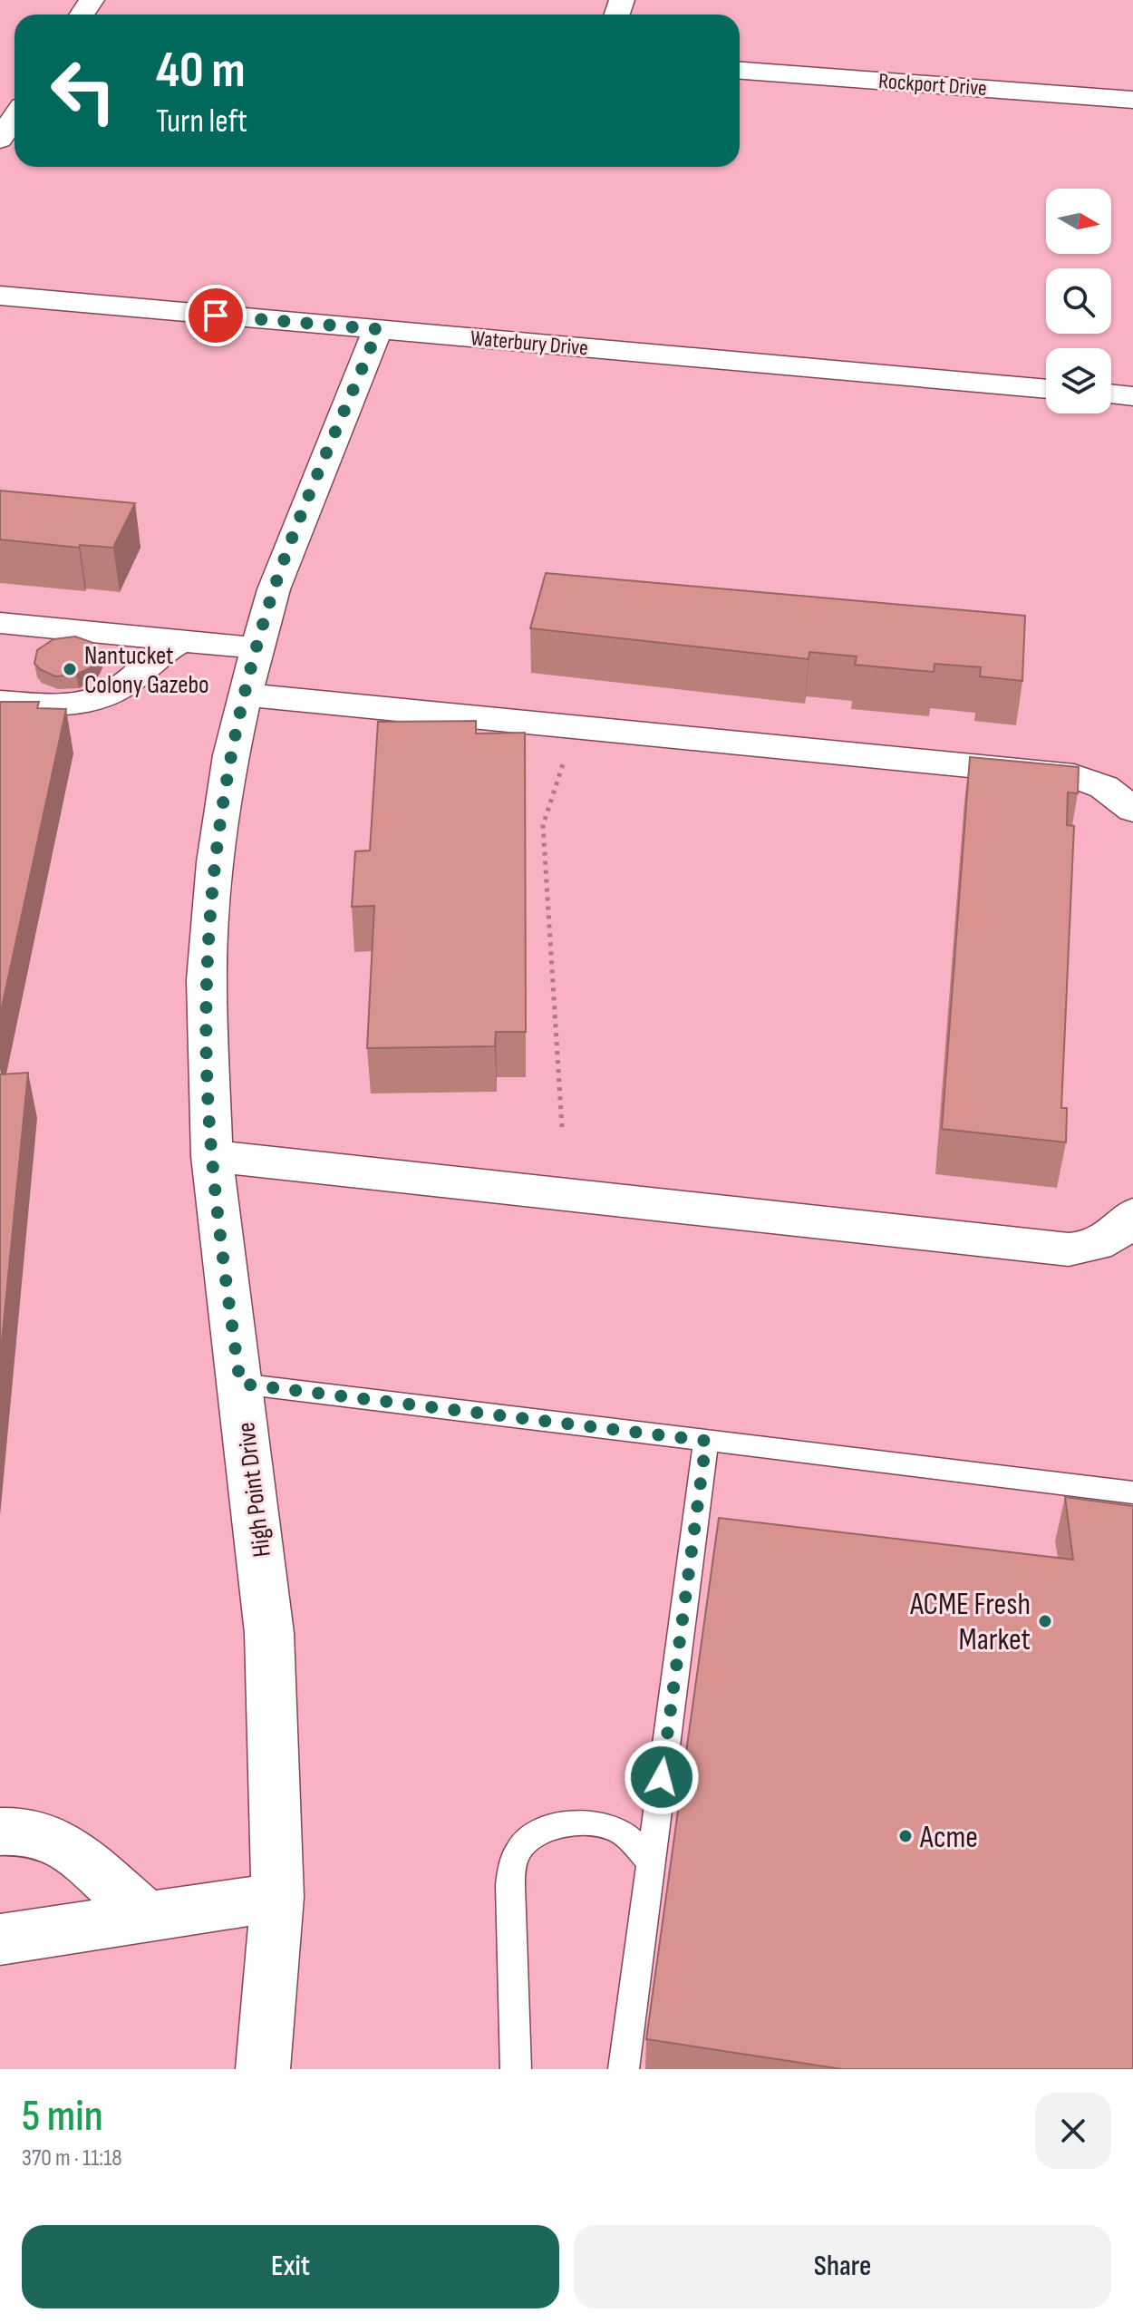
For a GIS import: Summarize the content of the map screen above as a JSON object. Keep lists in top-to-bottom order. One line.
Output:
{"streets":{"street":["Rockport Drive","Waterbury Drive","High Point Drive"]},"crossings":[["Waterbury Drive","High Point Drive"]],"places":["Nantucket Colony Gazebo","ACME Fresh Market","Acme"],"north":"right","page":{"turn":["40 m","Turn left"],"heading":["5 min","370 m · 11:18"],"buttons":["Exit","Share"]}}
